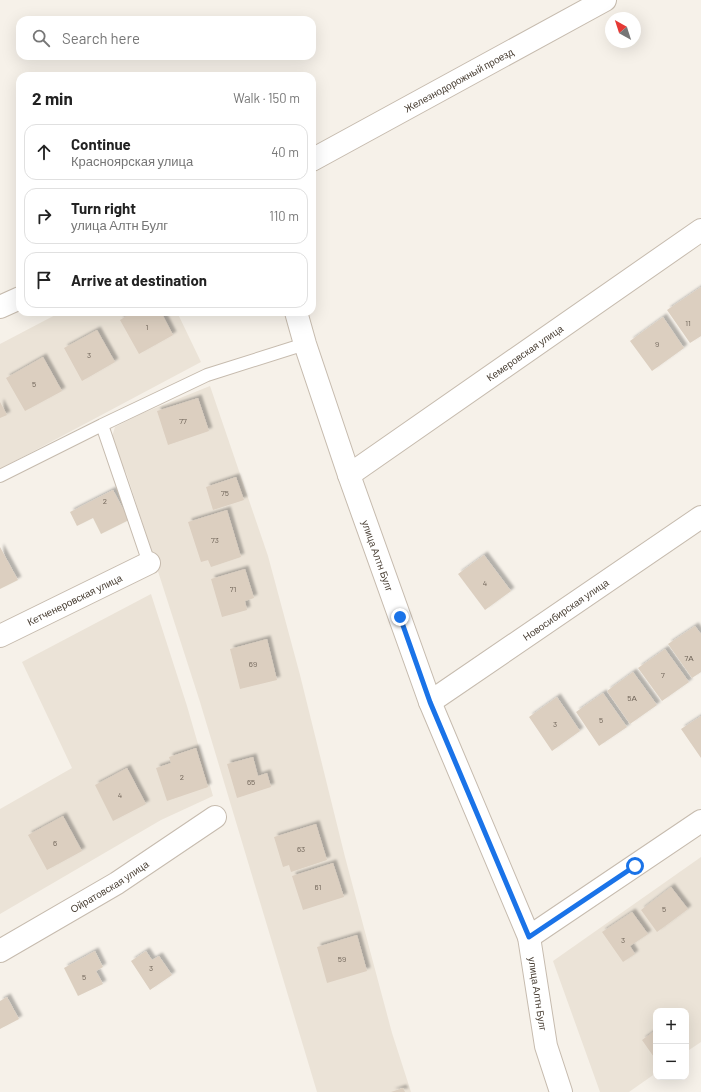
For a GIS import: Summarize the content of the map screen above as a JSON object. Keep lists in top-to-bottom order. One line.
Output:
{"streets":{"street":["Железнодорожный проезд","Кемеровская улица","улица Алтн Булг","Кетченеровская улица","Новосибирская улица","Ойратовская улица"]},"crossings":[["Кемеровская улица","улица Алтн Булг"],["улица Алтн Булг","Новосибирская улица"]],"house_numbers":["11","1","9","3","5","77","75","2","73","4","71","7А","69","7","5А","5","3","2","65","4","6","63","61","5","3","59","3","5"],"north":"top left","page":{"search":"Search here","heading":["2 min","Walk · 150 m"],"list":[["Continue","Красноярская улица","40 m"],["Turn right","улица Алтн Булг","110 m"],"Arrive at destination"],"map_buttons":["+","−"]}}
